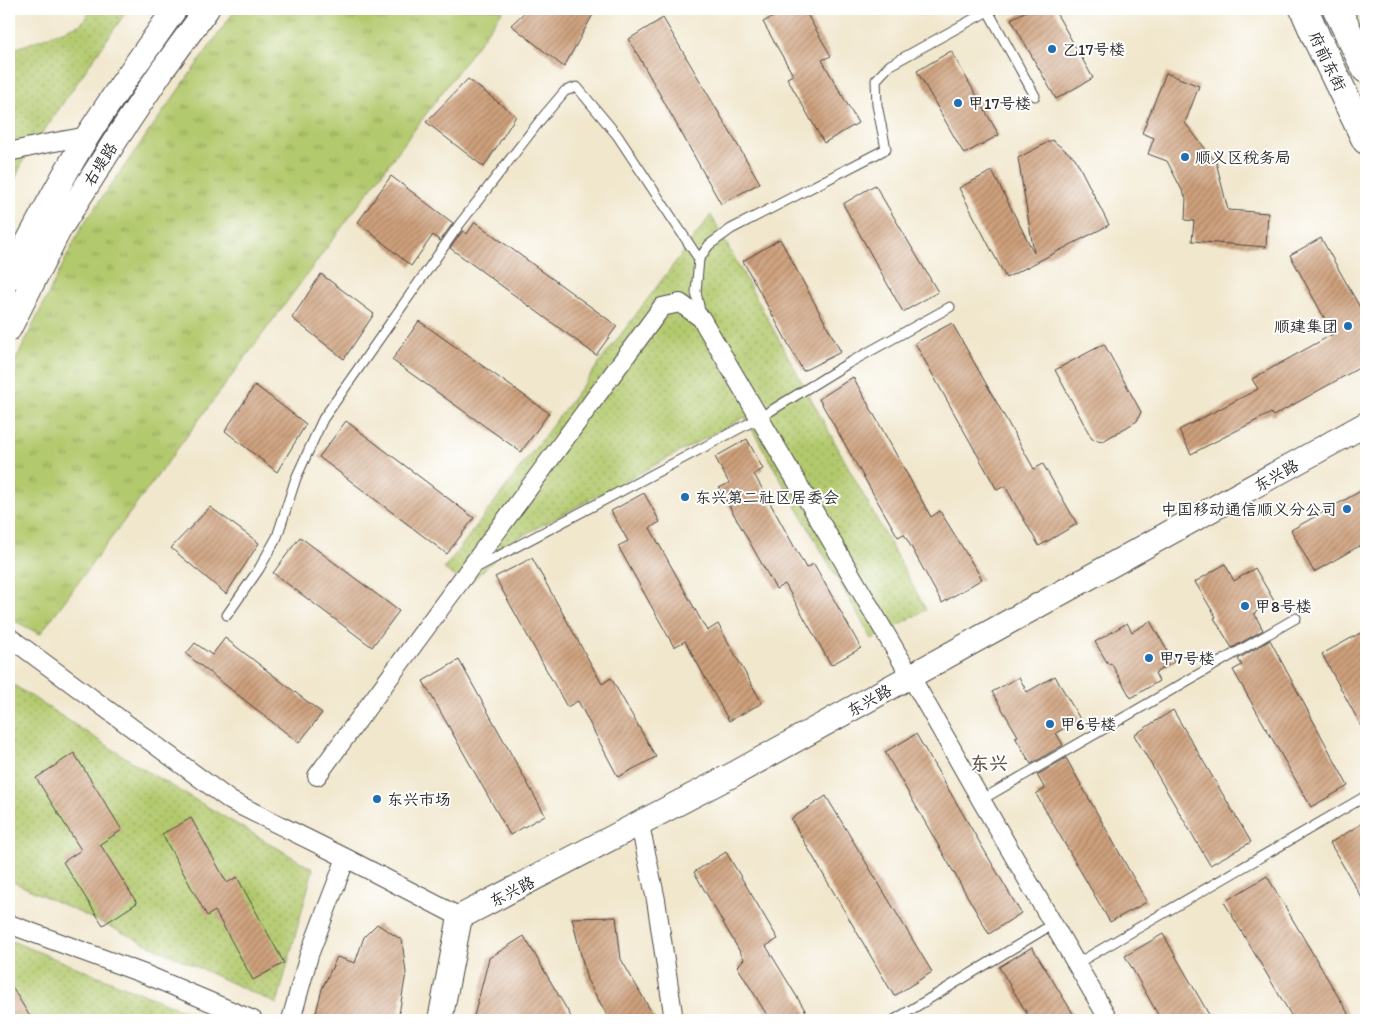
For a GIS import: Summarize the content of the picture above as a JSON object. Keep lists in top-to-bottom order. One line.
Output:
{"streets":{"main road":["府前东街"],"street":["右堤路","东兴路"]},"districts":["东兴"],"places":["乙17号楼","甲17号楼","顺义区税务局","顺建集团","东兴第二社区居委会","中国移动通信顺义分公司","甲8号楼","甲7号楼","甲6号楼","东兴市场"]}
